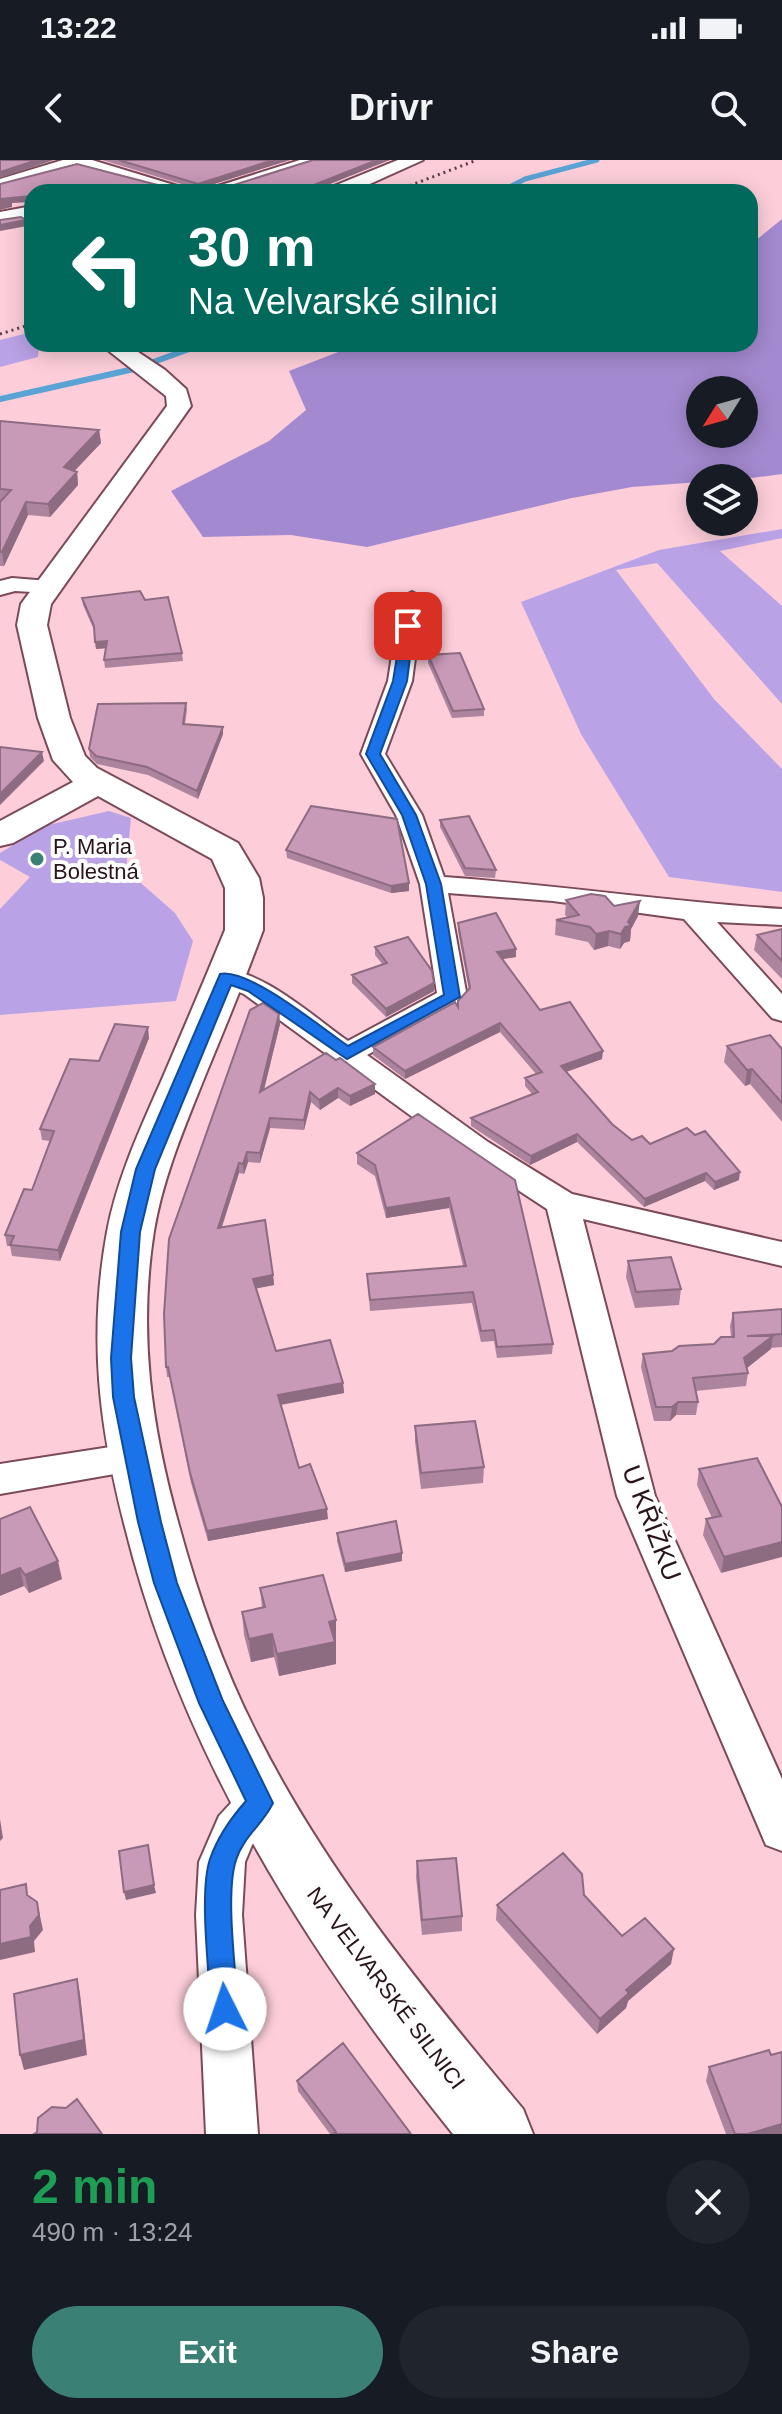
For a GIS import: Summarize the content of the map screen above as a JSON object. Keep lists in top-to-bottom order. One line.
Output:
{"streets":{"main road":["NA VELVARSKÉ SILNICI"],"street":["U KŘÍŽKU"]},"places":["P. Maria Bolestná"],"north":"bottom left","page":{"status":"13:22","header":"Drivr","turn":["30 m","Na Velvarské silnici"],"heading":["2 min","490 m · 13:24"],"buttons":["Exit","Share"]}}
